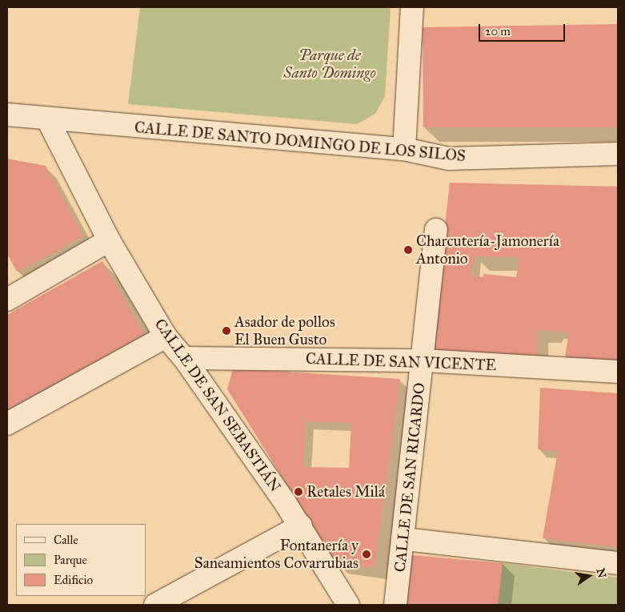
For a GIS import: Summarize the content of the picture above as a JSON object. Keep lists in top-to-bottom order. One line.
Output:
{"streets":{"street":["CALLE DE SANTO DOMINGO DE LOS SILOS","CALLE DE SAN VICENTE","CALLE DE SAN SEBASTIÁN","CALLE DE SAN RICARDO"]},"crossings":[["CALLE DE SANTO DOMINGO DE LOS SILOS","CALLE DE SAN SEBASTIÁN"],["CALLE DE SAN VICENTE","CALLE DE SAN SEBASTIÁN"],["CALLE DE SAN VICENTE","CALLE DE SAN RICARDO"]],"parks":["Parque de Santo Domingo"],"places":["Charcutería-Jamonería Antonio","Asador de pollos El Buen Gusto","Retales Milá","Fontanería y Saneamientos Covarrubias"],"legend":["Calle","Parque","Edificio"],"scale_bar":"20 m","north":"right"}
